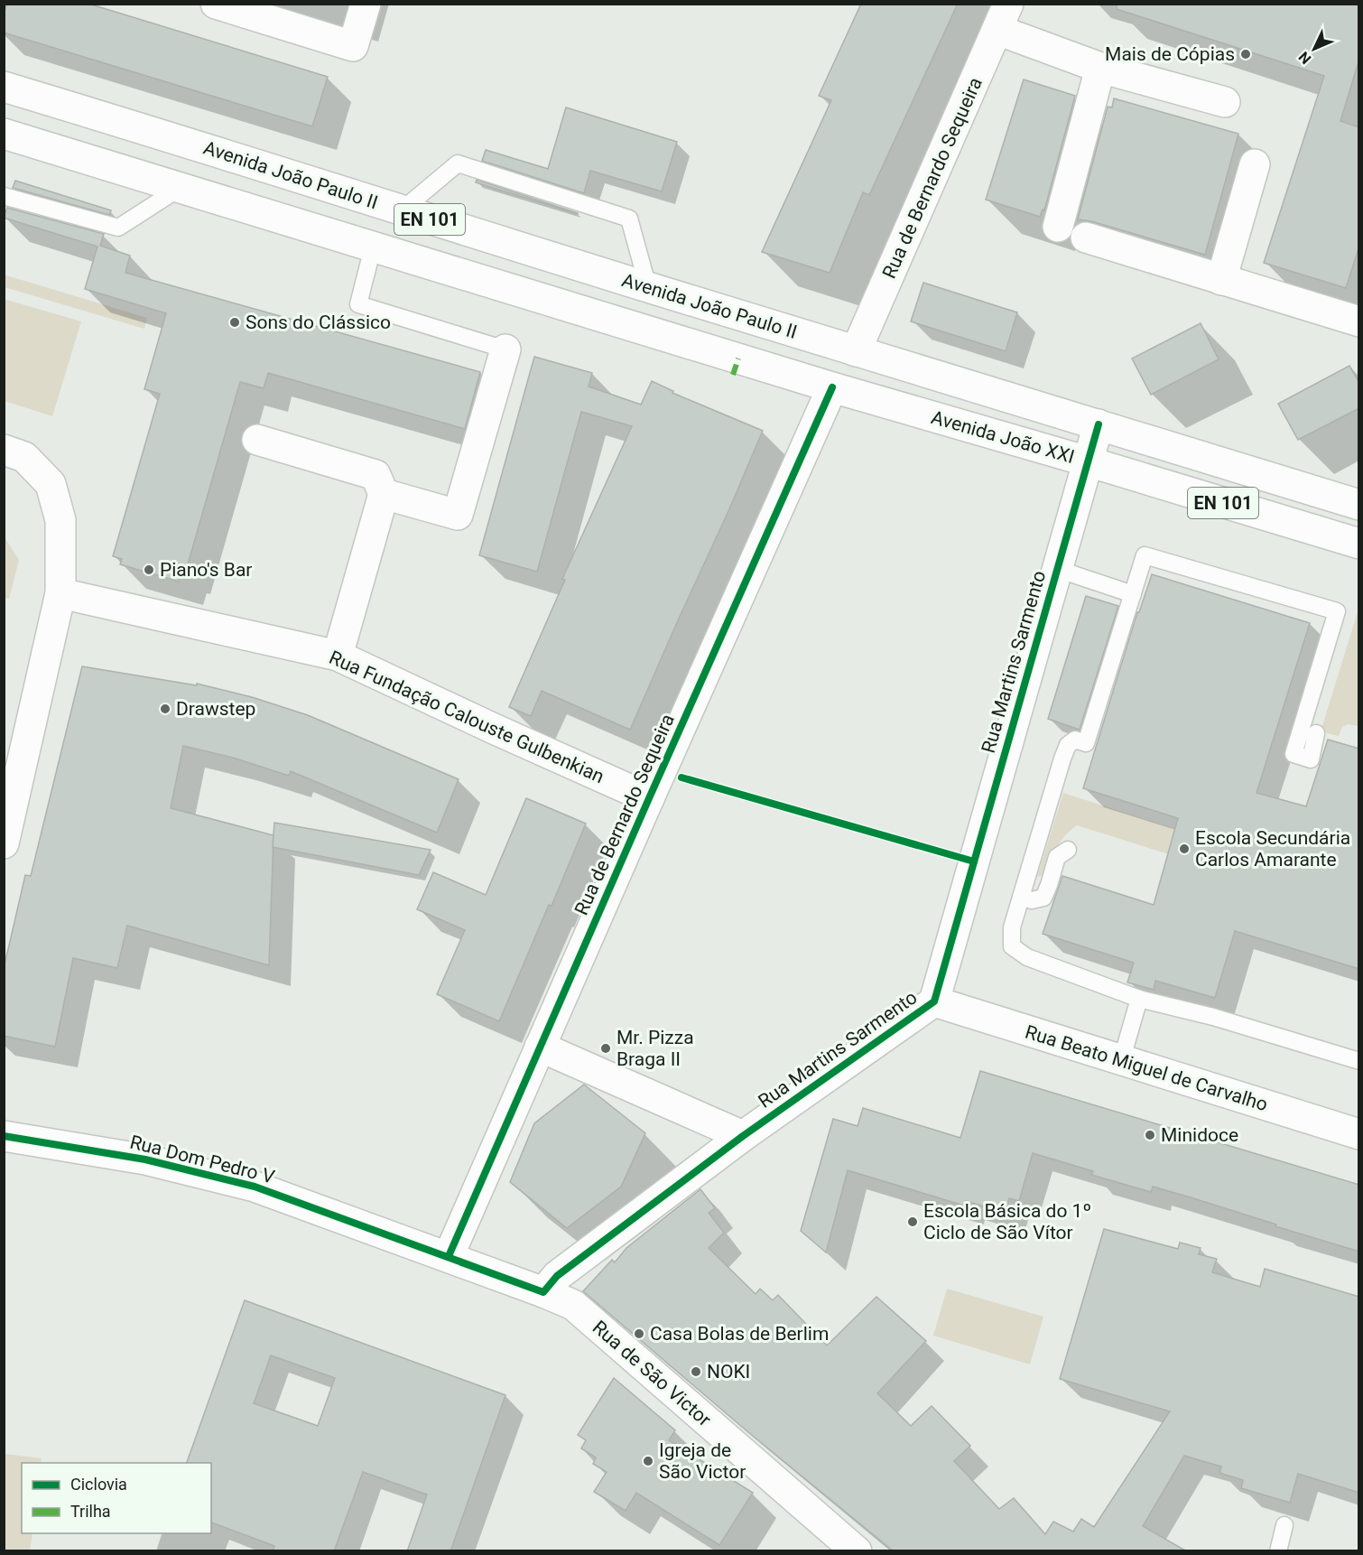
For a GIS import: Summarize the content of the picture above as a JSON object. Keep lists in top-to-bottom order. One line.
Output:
{"streets":{"street":["Avenida João Paulo II","Rua de Bernardo Sequeira","EN 101","Avenida João XXI","Rua Martins Sarmento","Rua Fundação Calouste Gulbenkian","Rua Beato Miguel de Carvalho","Rua Dom Pedro V","Rua de São Victor"]},"crossings":[["Avenida João Paulo II","Rua de Bernardo Sequeira"],["Avenida João Paulo II","Avenida João XXI"],["Rua de Bernardo Sequeira","EN 101"],["Rua de Bernardo Sequeira","Avenida João XXI"],["Rua de Bernardo Sequeira","Rua Fundação Calouste Gulbenkian"],["Rua de Bernardo Sequeira","Rua Dom Pedro V"],["Rua de Bernardo Sequeira","Rua de São Victor"],["EN 101","Avenida João XXI"],["Avenida João XXI","Rua Martins Sarmento"],["Rua Martins Sarmento","Rua Beato Miguel de Carvalho"],["Rua Martins Sarmento","Rua de São Victor"],["Rua Dom Pedro V","Rua de São Victor"]],"places":["Mais de Cópias","Sons do Clássico","Piano's Bar","Drawstep","Escola Secundária Carlos Amarante","Mr. Pizza Braga II","Minidoce","Escola Básica do 1º Ciclo de São Vítor","Casa Bolas de Berlim","NOKI","Igreja de São Victor"],"legend":["Ciclovia","Trilha"],"north":"bottom left"}
